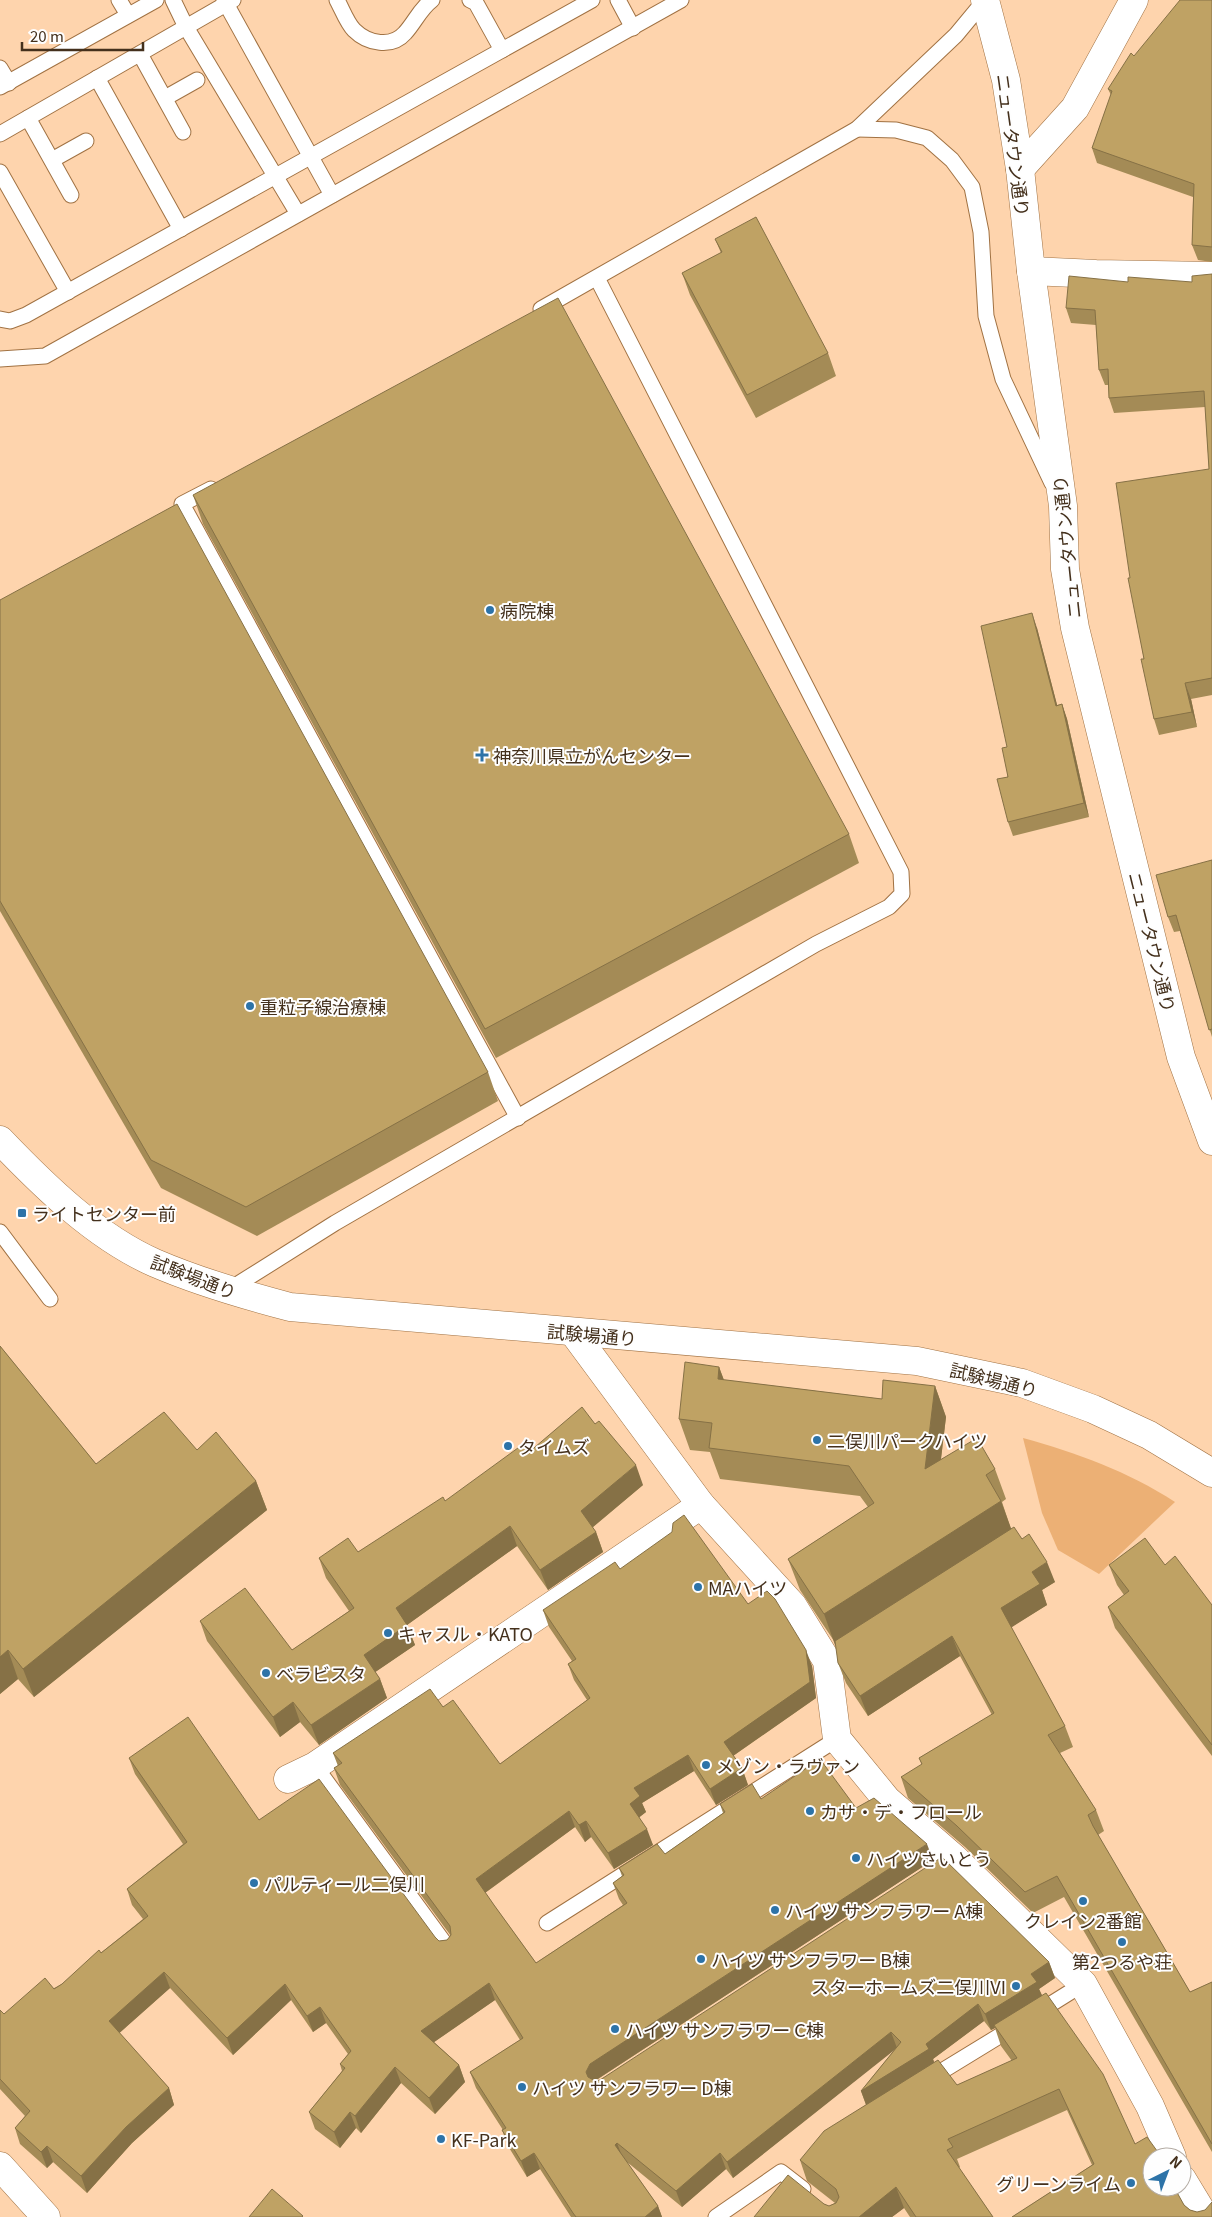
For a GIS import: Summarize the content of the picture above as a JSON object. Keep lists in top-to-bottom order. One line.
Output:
{"streets":{"street":["ニュータウン通り","試験場通り"]},"places":{"other":["病院棟","重粒子線治療棟","二俣川パークハイツ","タイムズ","MAハイツ","キャスル・KATO","ベラビスタ","メゾン・ラヴァン","カサ・デ・フロール","ハイツさいとう","パルティール二俣川","クレイン2番館","ハイツ サンフラワー A棟","第2つるや荘","ハイツ サンフラワー B棟","スターホームズ二俣川VI","ハイツ サンフラワー C棟","ハイツ サンフラワー D棟","KF-Park","グリーンライム"],"health":["神奈川県立がんセンター"],"transit":["ライトセンター前"]},"scale_bar":"20 m","north":"top right"}
